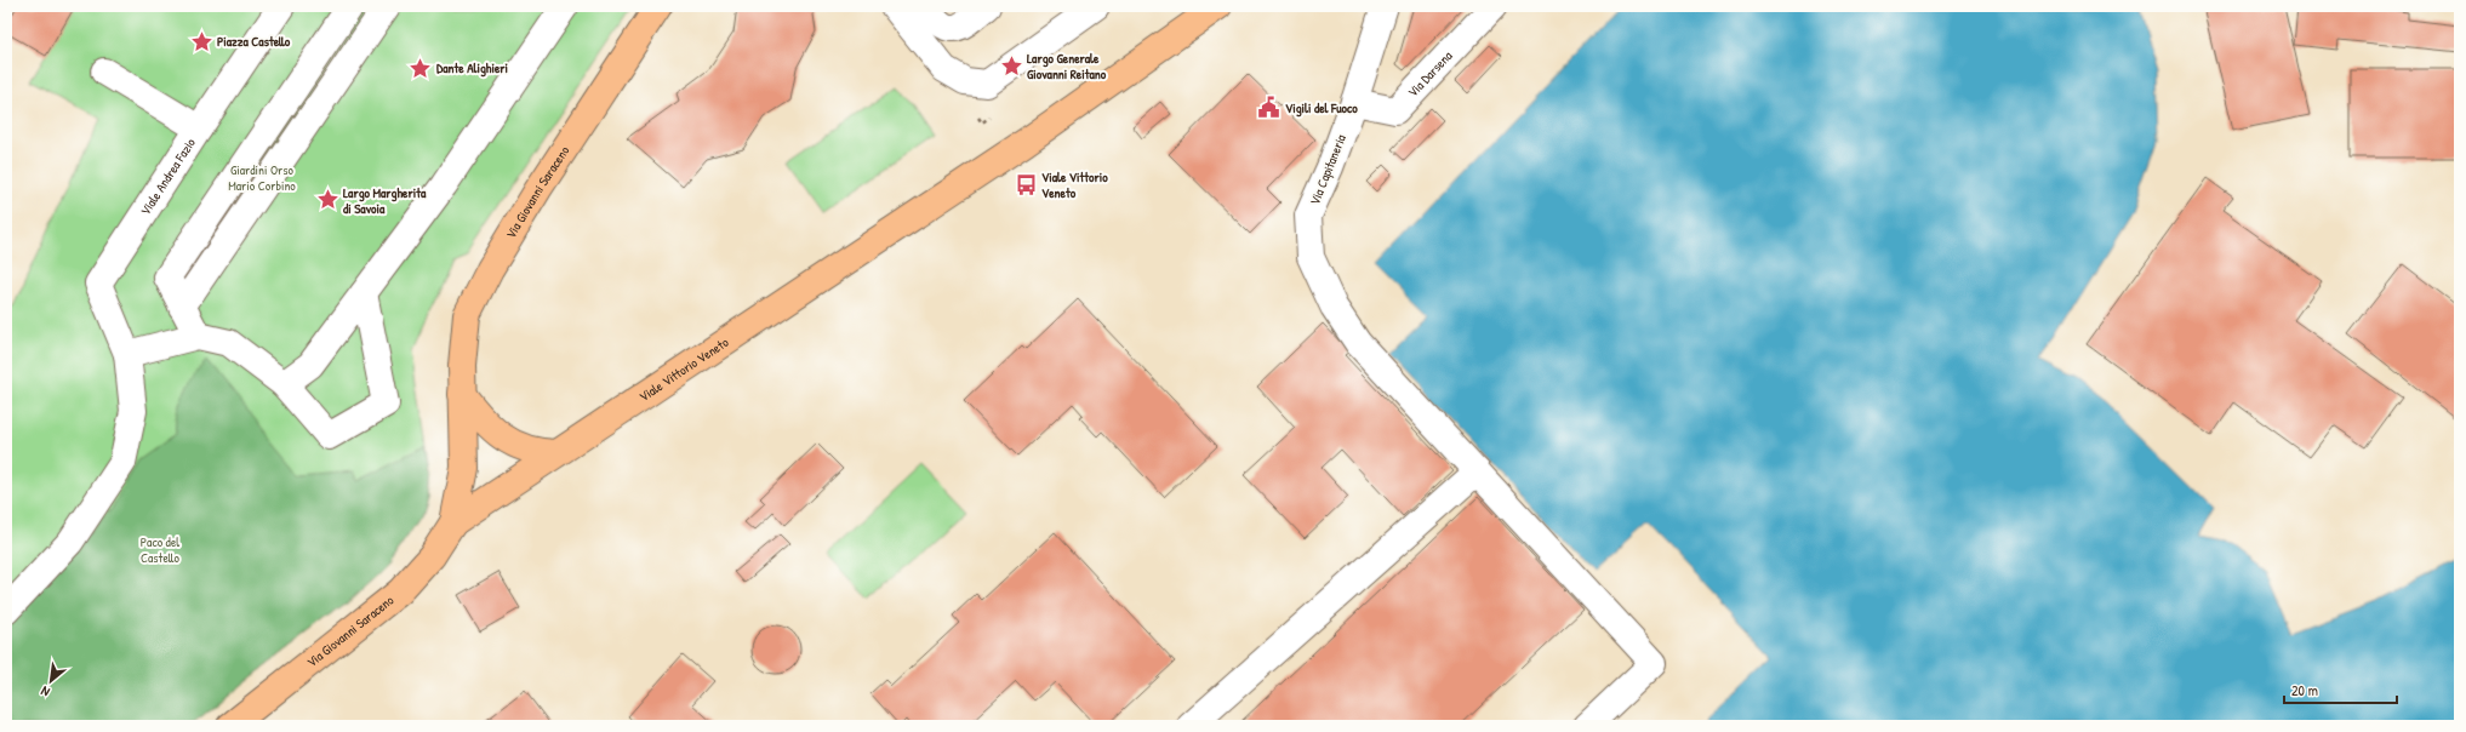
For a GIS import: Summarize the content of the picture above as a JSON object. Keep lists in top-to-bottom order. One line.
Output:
{"streets":{"main road":["Via Giovanni Saraceno","Viale Vittorio Veneto"],"street":["Via Darsena","Via Capitaneria","Viale Andrea Fazio"]},"crossings":[["Via Darsena","Via Capitaneria"],["Via Giovanni Saraceno","Viale Vittorio Veneto"]],"parks":["Giardini Orso Mario Corbino","Paco del Castello"],"places":{"place":["Piazza Castello","Largo Generale Giovanni Reitano","Dante Alighieri","Largo Margherita di Savoia"],"public building":["Vigili del Fuoco"],"bus stop":["Viale Vittorio Veneto"]},"scale_bar":"20 m","north":"bottom left"}
